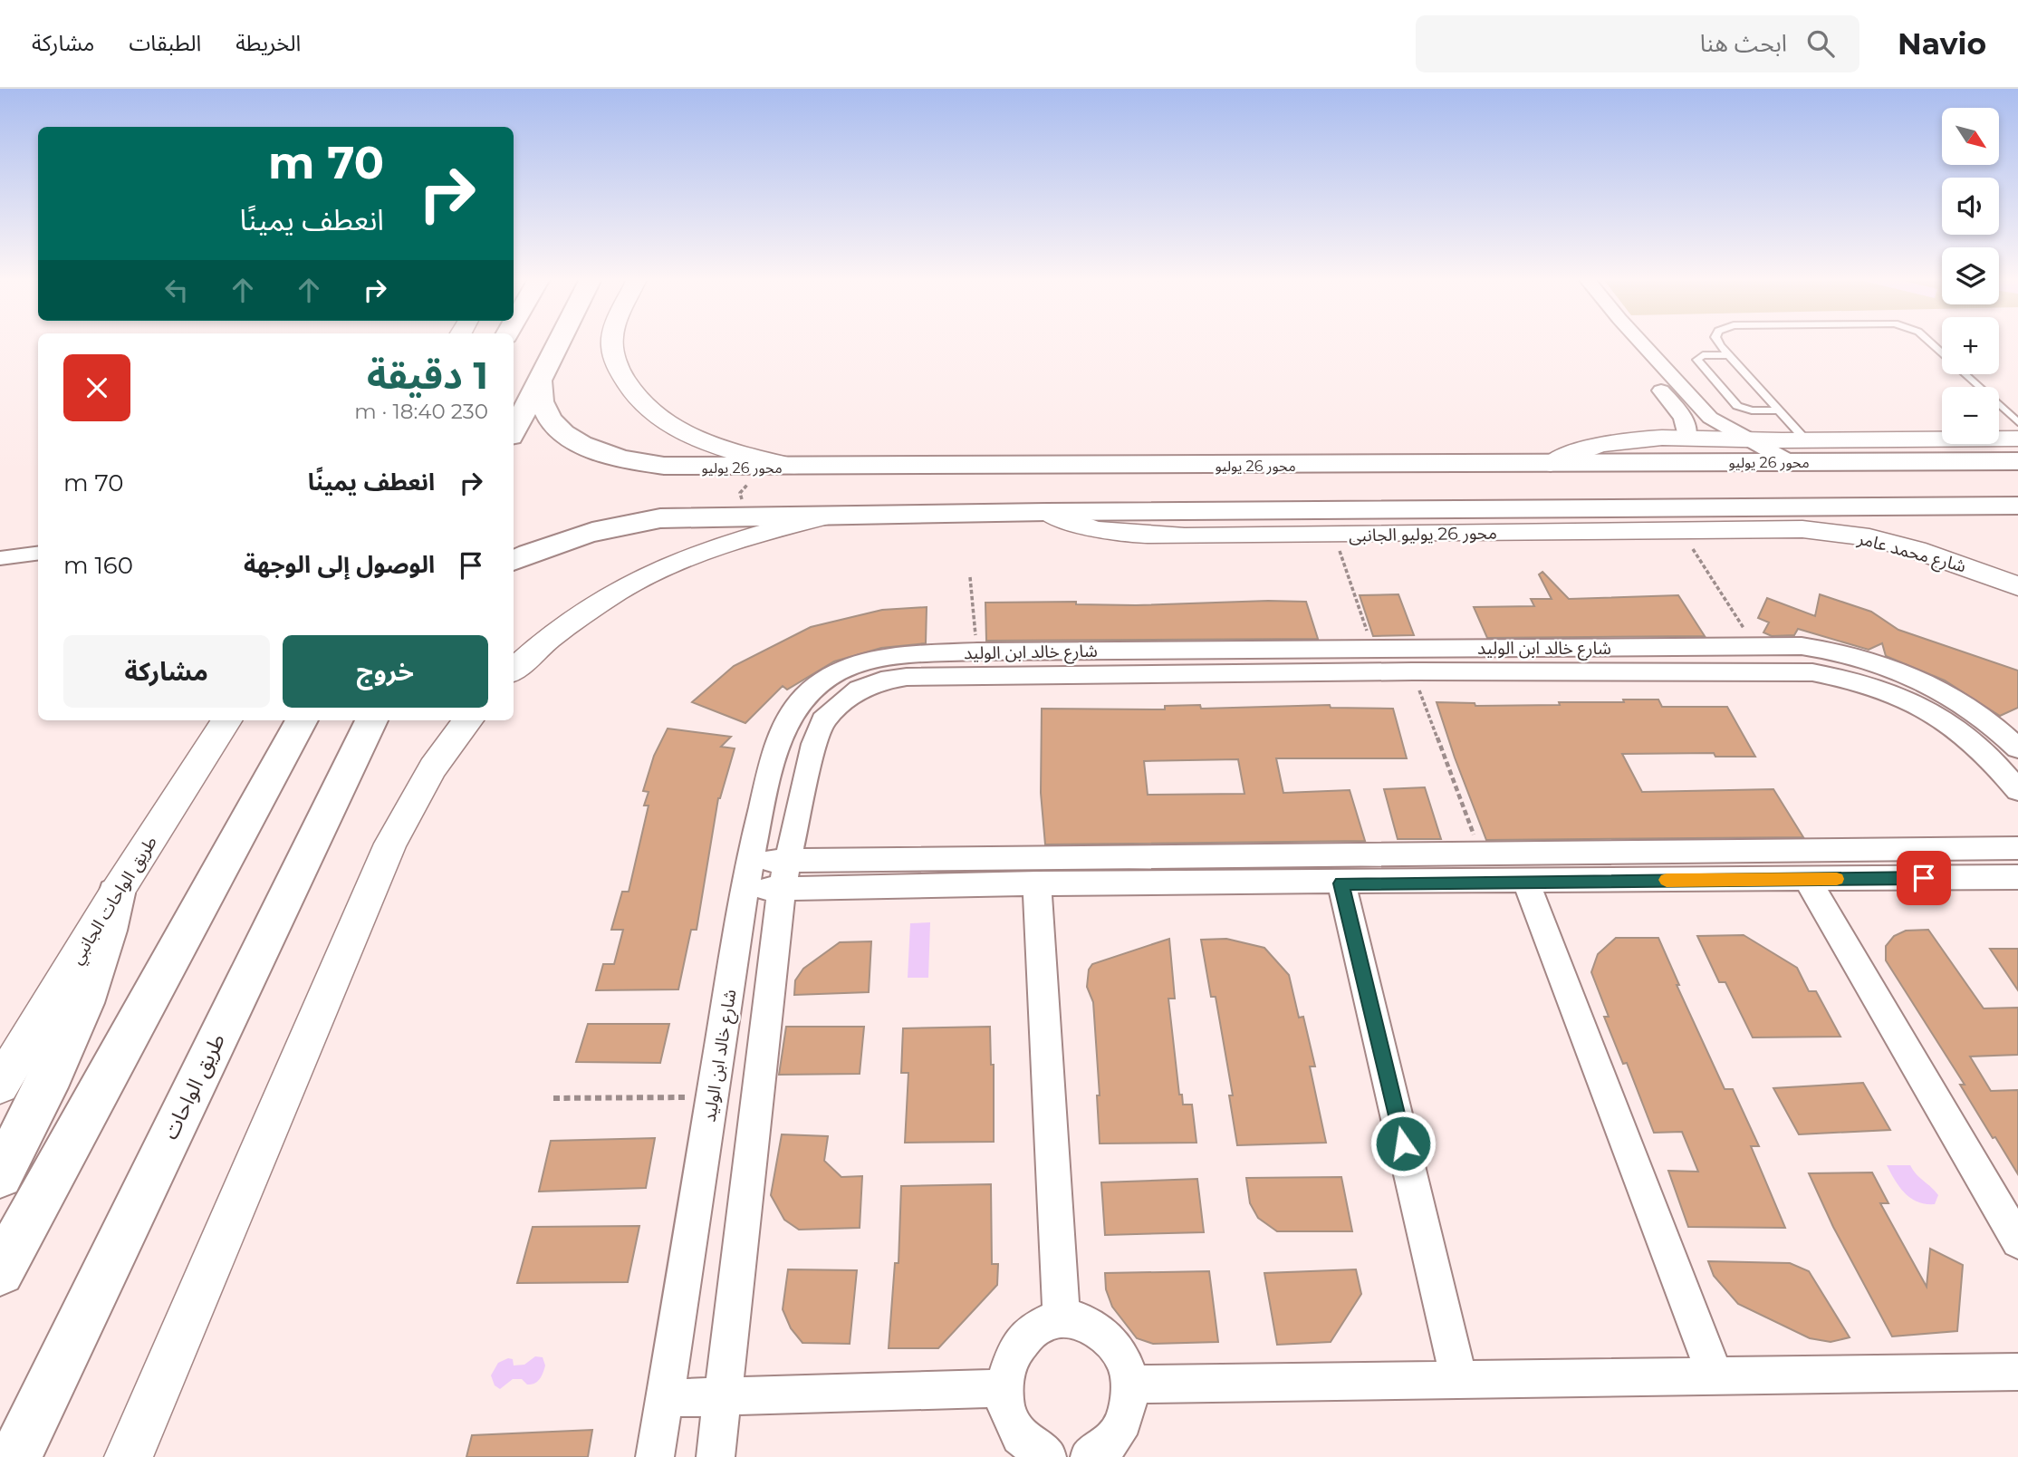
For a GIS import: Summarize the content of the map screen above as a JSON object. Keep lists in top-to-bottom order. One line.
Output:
{"streets":{"highway":["محور 26 يوليو","طريق الواحات"],"street":["محور 26 يوليو الجانبى","شارع محمد عامر","شارع خالد ابن الوليد","طريق الواحات الجانبي"]},"crossings":[["محور 26 يوليو الجانبى","شارع محمد عامر"]],"north":"bottom right","page":{"header":"Navio","search":"ابحث هنا","nav":["الخريطة","الطبقات","مشاركة"],"map_buttons":["+","−"],"turn":["70 m","انعطف يمينًا"],"heading":["1 دقيقة","230 m · 18:40"],"list":[{"name":"انعطف يمينًا","value":"70 m"},{"name":"الوصول إلى الوجهة","value":"160 m"}],"buttons":["خروج","مشاركة"]}}
